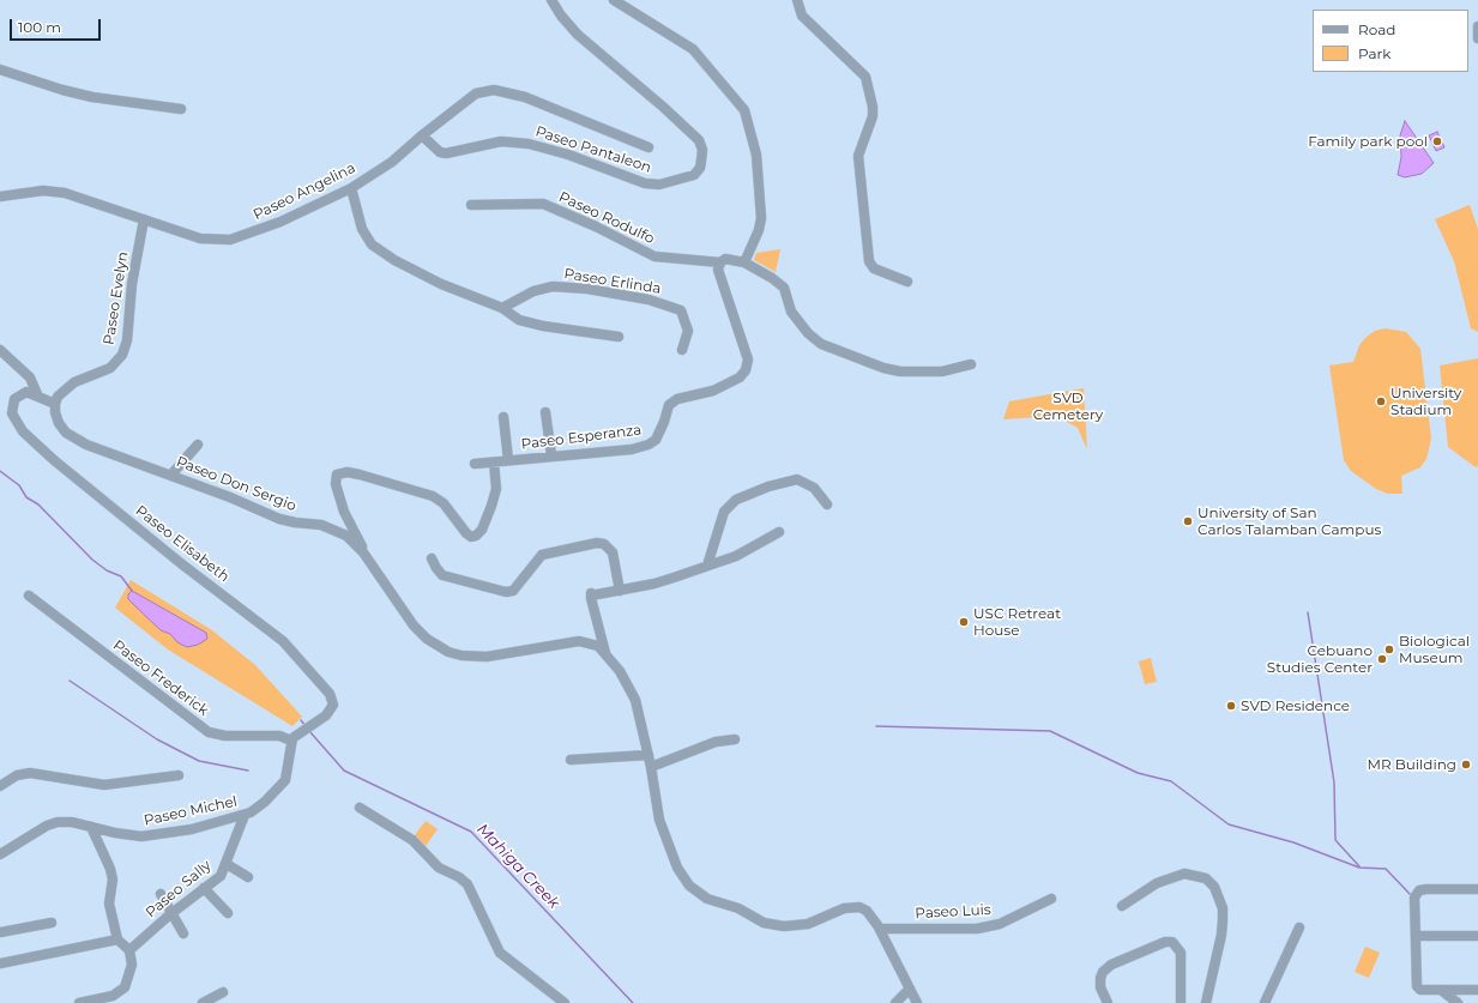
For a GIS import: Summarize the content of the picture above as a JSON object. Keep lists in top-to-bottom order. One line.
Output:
{"streets":{"street":["Paseo Pantaleon","Paseo Angelina","Paseo Rodulfo","Paseo Erlinda","Paseo Evelyn","Paseo Esperanza","Paseo Don Sergio","Paseo Elisabeth","Paseo Frederick","Paseo Michel","Paseo Sally","Paseo Luis"]},"crossings":[["Paseo Pantaleon","Paseo Angelina"],["Paseo Angelina","Paseo Evelyn"],["Paseo Rodulfo","Paseo Esperanza"],["Paseo Evelyn","Paseo Don Sergio"],["Paseo Don Sergio","Paseo Luis"],["Paseo Elisabeth","Paseo Frederick"],["Paseo Elisabeth","Paseo Michel"],["Paseo Frederick","Paseo Michel"],["Paseo Michel","Paseo Sally"]],"water":["Mahiga Creek"],"parks":["SVD Cemetery"],"places":["Family park pool","University Stadium","University of San Carlos Talamban Campus","USC Retreat House","Biological Museum","Cebuano Studies Center","SVD Residence","MR Building"],"legend":["Road","Park"],"scale_bar":"100 m"}
